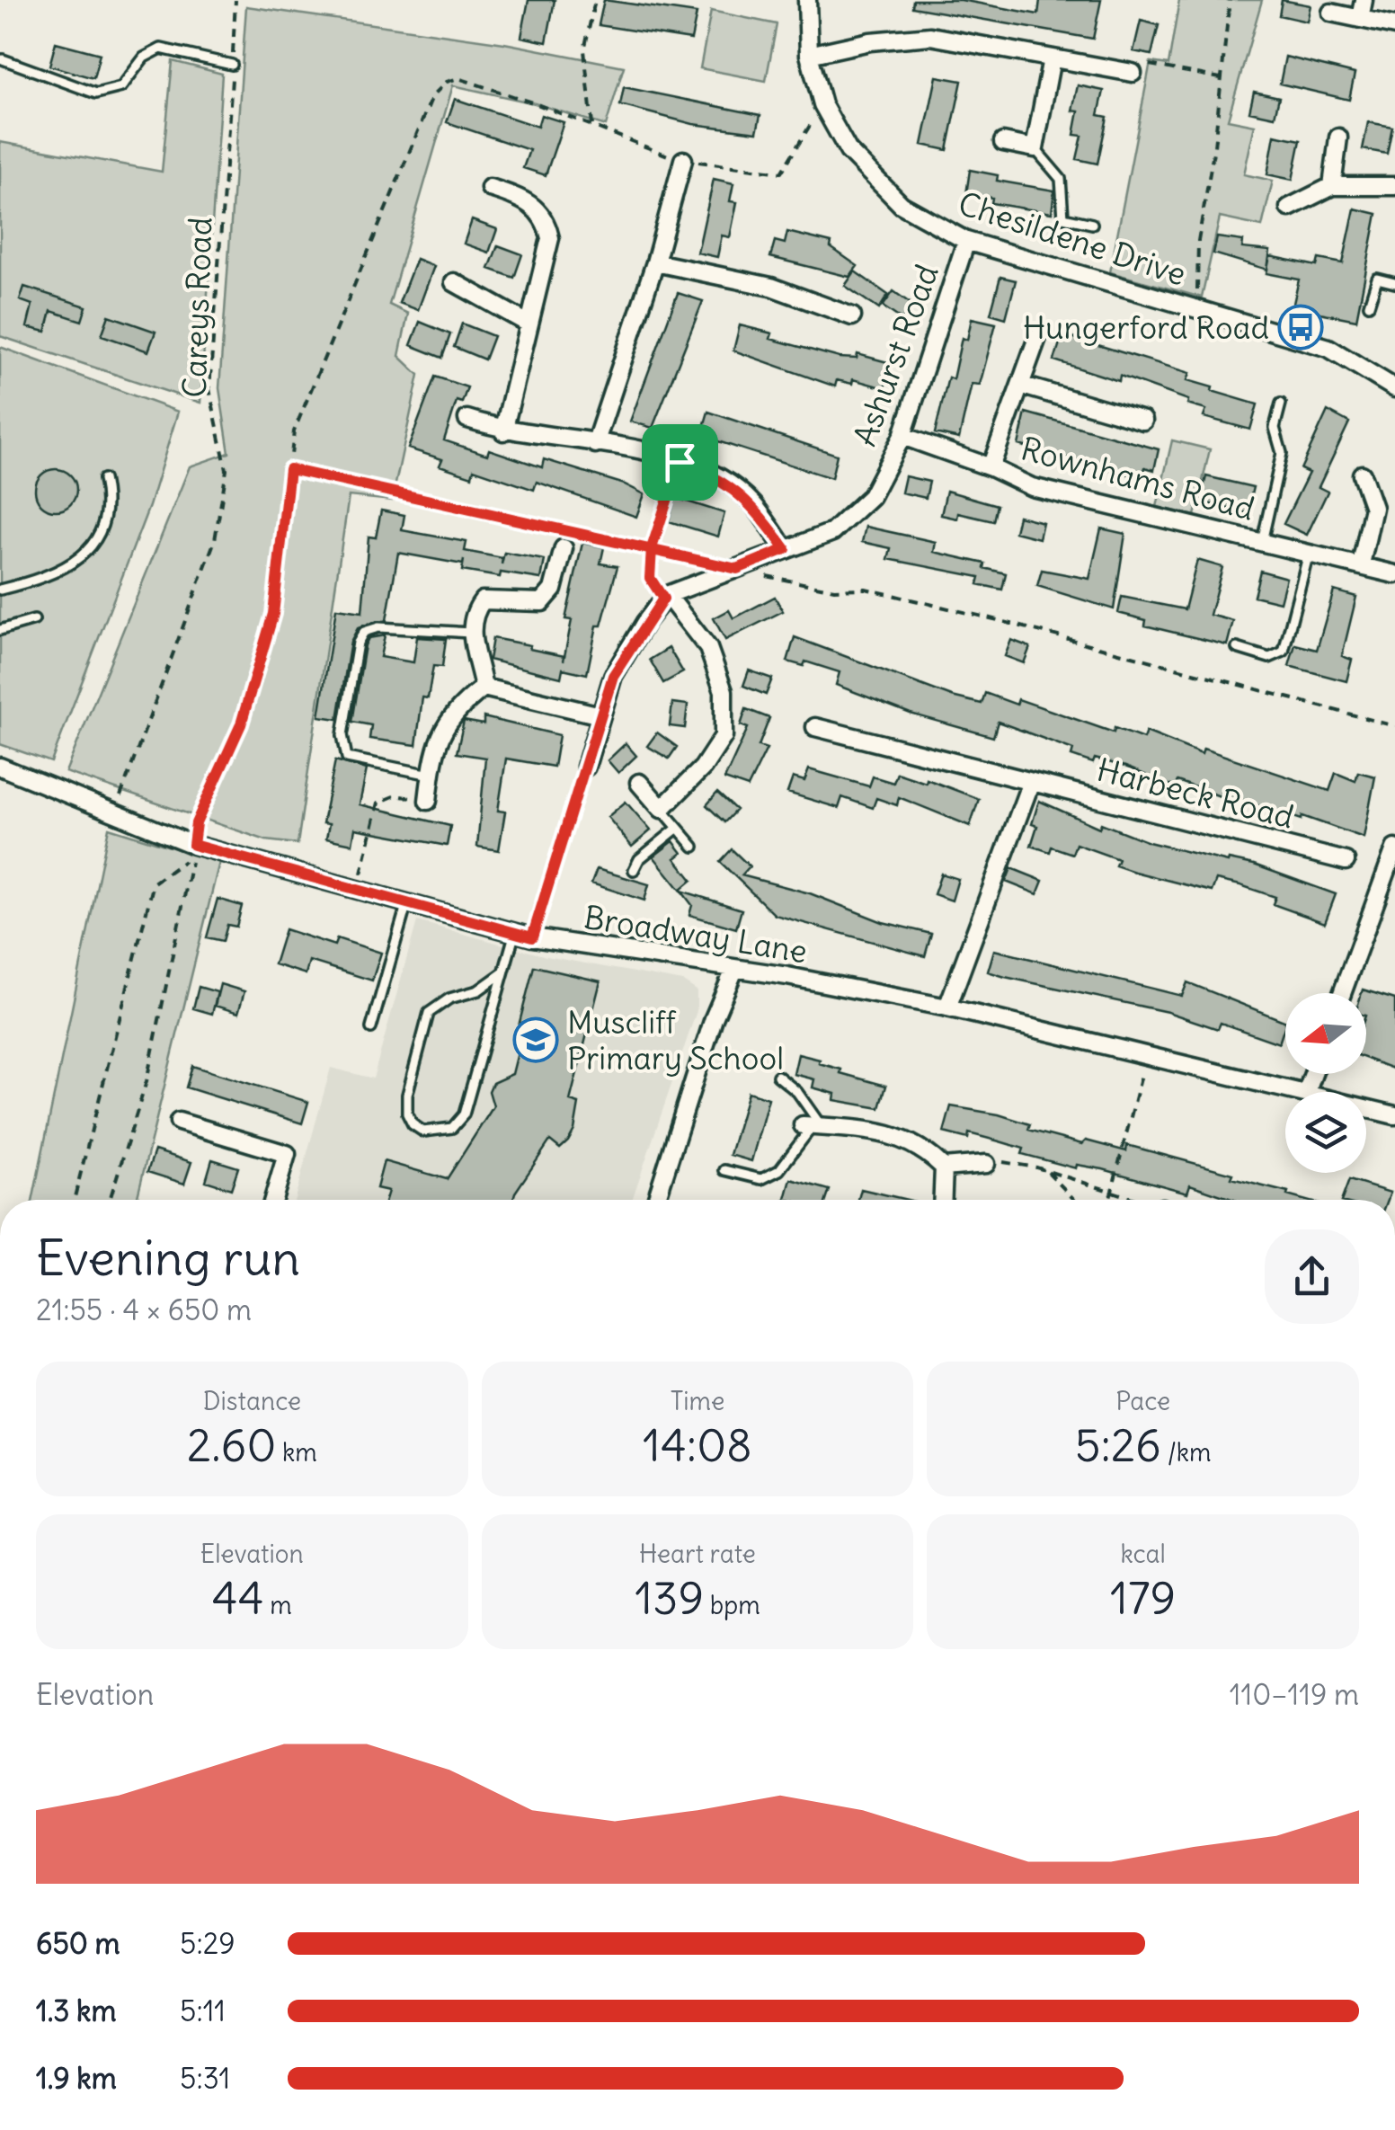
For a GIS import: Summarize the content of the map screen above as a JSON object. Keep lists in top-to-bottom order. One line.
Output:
{"streets":{"street":["Chesildene Drive","Ashurst Road","Rownhams Road","Harbeck Road","Broadway Lane"],"path":["Careys Road"]},"crossings":[["Chesildene Drive","Ashurst Road"],["Careys Road","Broadway Lane"],["Ashurst Road","Rownhams Road"]],"places":{"bus stop":["Hungerford Road"],"school or university":["Muscliff Primary School"]},"north":"left","page":{"heading":["Evening run","21:55 · 4 × 650 m"],"stats":[["Distance","2.60 km"],["Time","14:08"],["Pace","5:26 /km"],["Elevation","44 m"],["Heart rate","139 bpm"],["kcal","179"]],"chart":["Elevation","110–119 m"],"list":[{"name":"650 m","note":"5:29"},{"name":"1.3 km","note":"5:11"},{"name":"1.9 km","note":"5:31"}]}}
